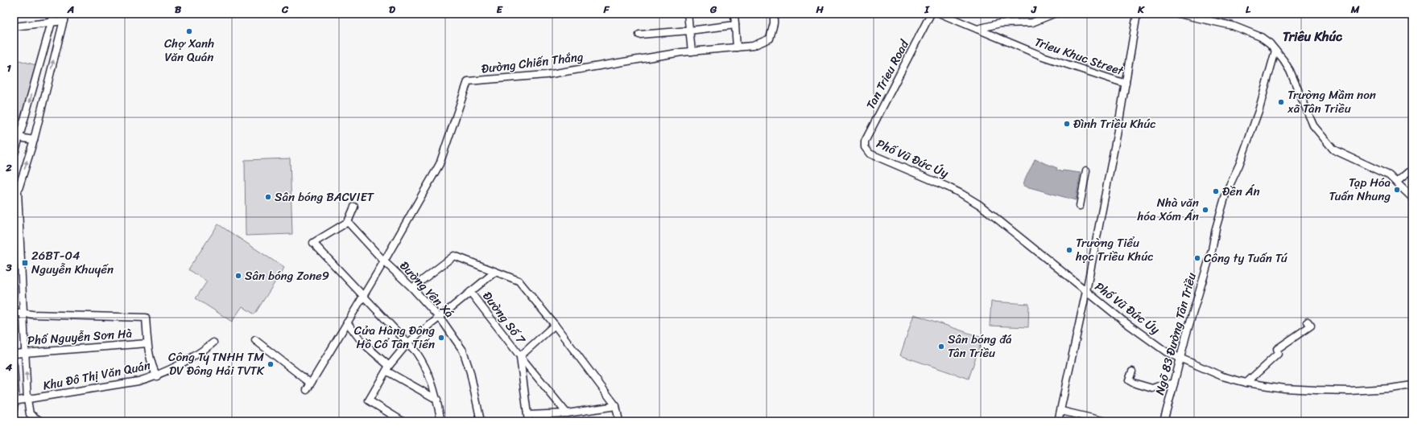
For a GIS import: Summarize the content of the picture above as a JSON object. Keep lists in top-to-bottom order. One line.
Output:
{"streets":{"street":["Trieu Khuc Street","Đường Chiến Thắng","Tan Trieu Road","Phố Vũ Đức Úy","Đường Yên Xá","Đường Số 7","Ngõ 83 Đường Tân Triều","Phố Nguyễn Sơn Hà","Khu Đô Thị Văn Quán"]},"crossings":[["Đường Chiến Thắng","Đường Yên Xá"],["Tan Trieu Road","Phố Vũ Đức Úy"],["Phố Vũ Đức Úy","Ngõ 83 Đường Tân Triều"]],"districts":["Triêu Khúc"],"places":{"other":["Chợ Xanh Văn Quán","Trường Mầm non xã Tân Triều","Đình Triều Khúc","Tạp Hóa Tuấn Nhung","Đền Án","Sân bóng BACVIET","Nhà văn hóa Xóm Án","Trường Tiểu học Triều Khúc","Công ty Tuấn Tú","Sân bóng Zone9","Cửa Hàng Đông Hồ Cổ Tân Tiến","Sân bóng đá Tân Triều","Công Ty TNHH TM DV Đông Hải TVTK"],"transit":["26BT-04 Nguyễn Khuyến"]},"grid":{"columns":["A","B","C","D","E","F","G","H","I","J","K","L","M"],"rows":["1","2","3","4"]}}
